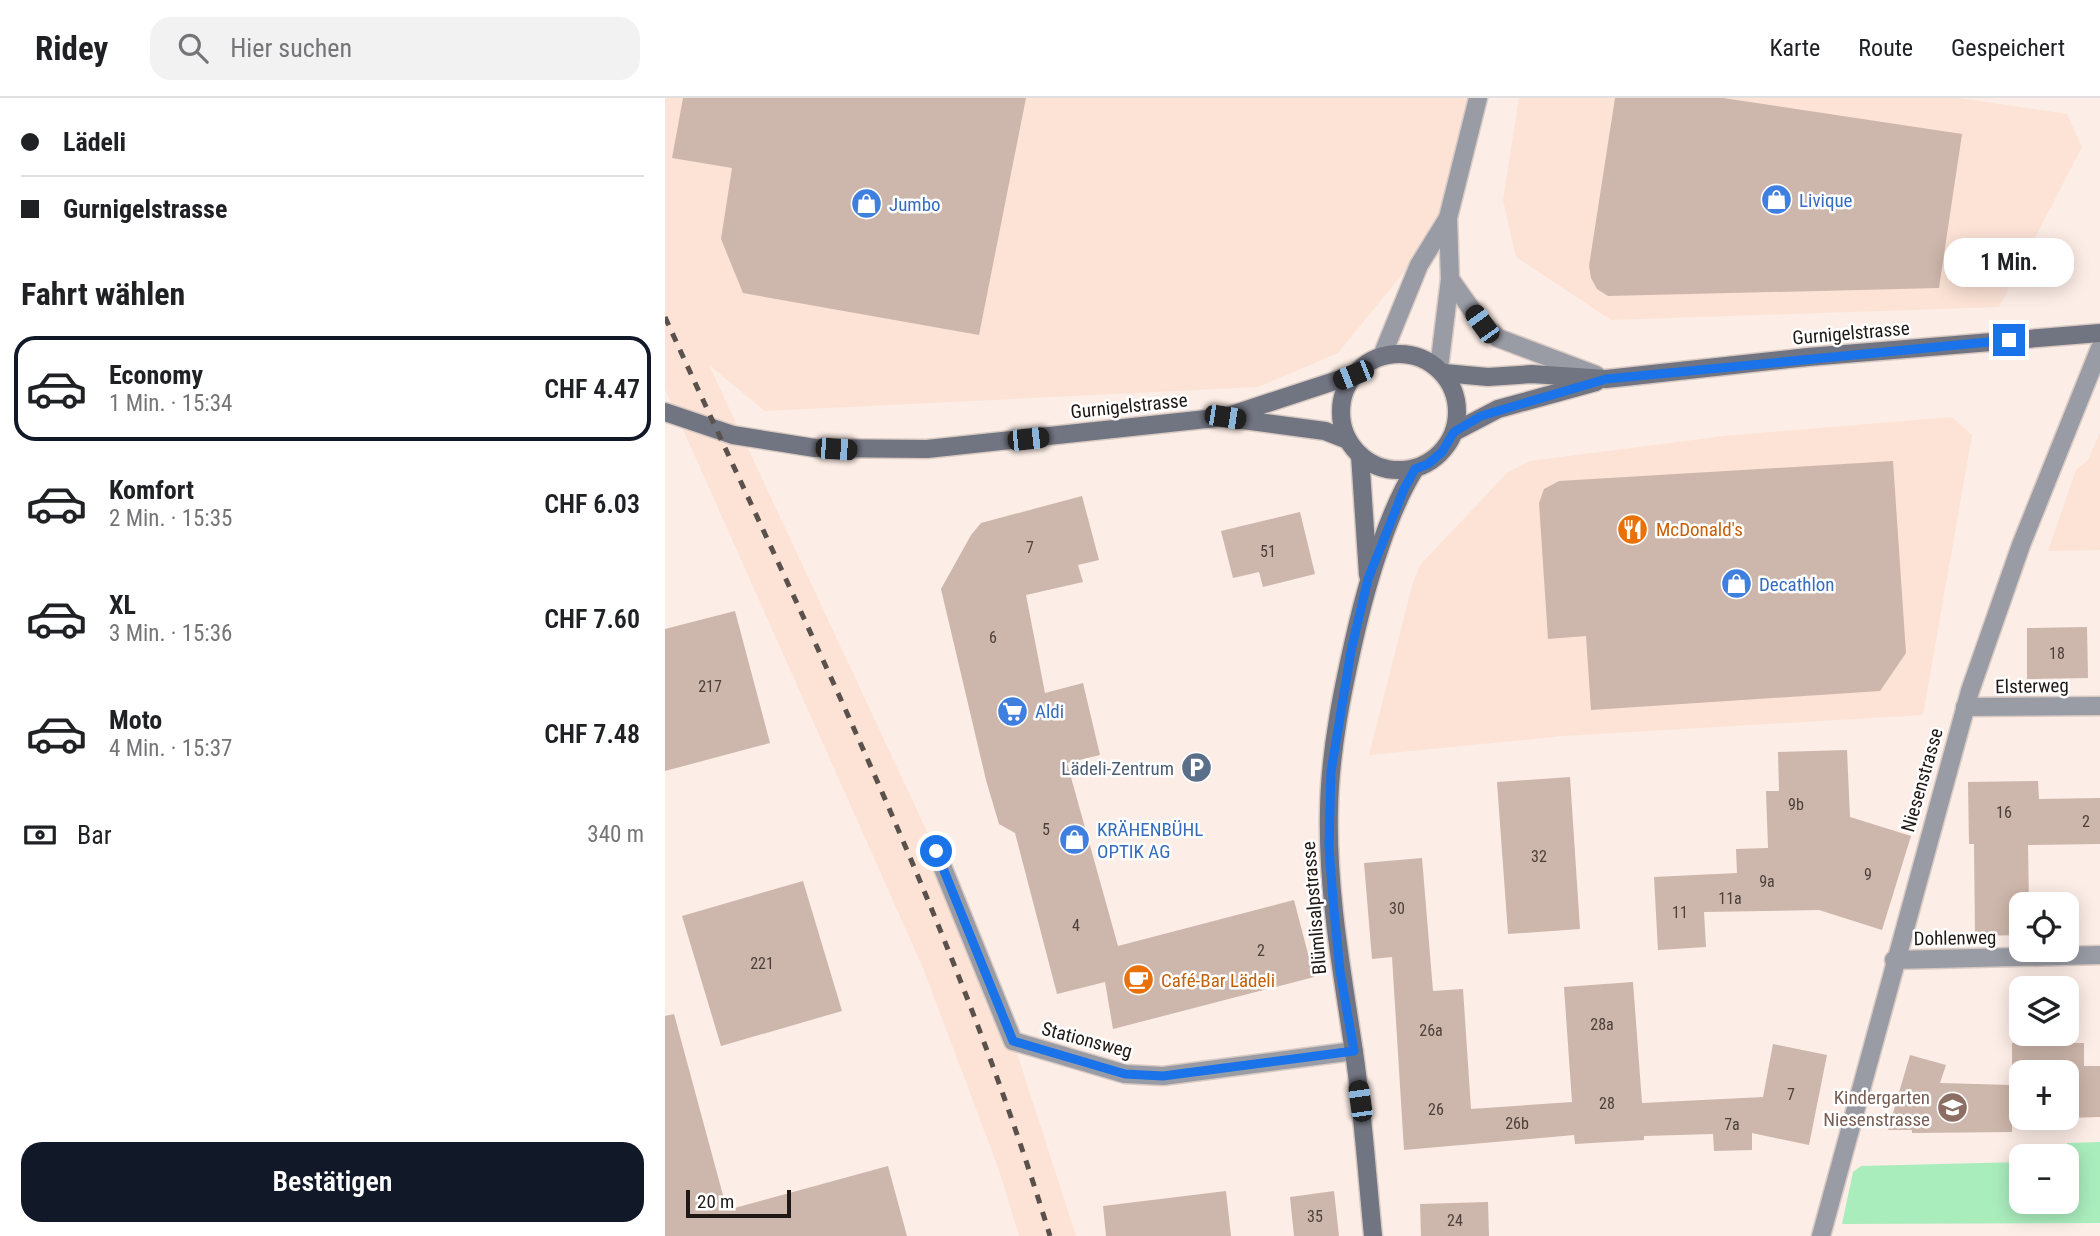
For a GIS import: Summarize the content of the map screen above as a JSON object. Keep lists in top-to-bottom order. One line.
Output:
{"streets":{"main road":["Gurnigelstrasse","Blümlisalpstrasse"],"street":["Elsterweg","Niesenstrasse","Dohlenweg","Stationsweg"]},"crossings":[["Gurnigelstrasse","Blümlisalpstrasse"],["Elsterweg","Niesenstrasse"],["Niesenstrasse","Dohlenweg"],["Blümlisalpstrasse","Stationsweg"]],"places":{"shop":["Livique","Jumbo","Decathlon","KRÄHENBÜHL OPTIK AG"],"restaurant":["McDonald's"],"supermarket":["Aldi"],"parking":["Lädeli-Zentrum"],"cafe":["Café-Bar Lädeli"],"school or university":["Kindergarten Niesenstrasse"]},"house_numbers":["7","51","6","18","217","9b","16","2","5","32","9","9a","11a","30","11","4","2","221","28a","26a","7","28","26","26b","7a","35","24"],"scale_bar":"20 m","page":{"header":"Ridey","search":"Hier suchen","nav":["Karte","Route","Gespeichert"],"banner":["Lädeli","Gurnigelstrasse"],"bubble":"1 Min.","heading":"Fahrt wählen","list":[{"name":"Economy","note":"1 Min. · 15:34","value":"CHF 4.47"},{"name":"Komfort","note":"2 Min. · 15:35","value":"CHF 6.03"},{"name":"XL","note":"3 Min. · 15:36","value":"CHF 7.60"},{"name":"Moto","note":"4 Min. · 15:37","value":"CHF 7.48"}],"pay":["Bar","340 m"],"map_buttons":["+","−"],"buttons":"Bestätigen","scale":"20 m"}}
